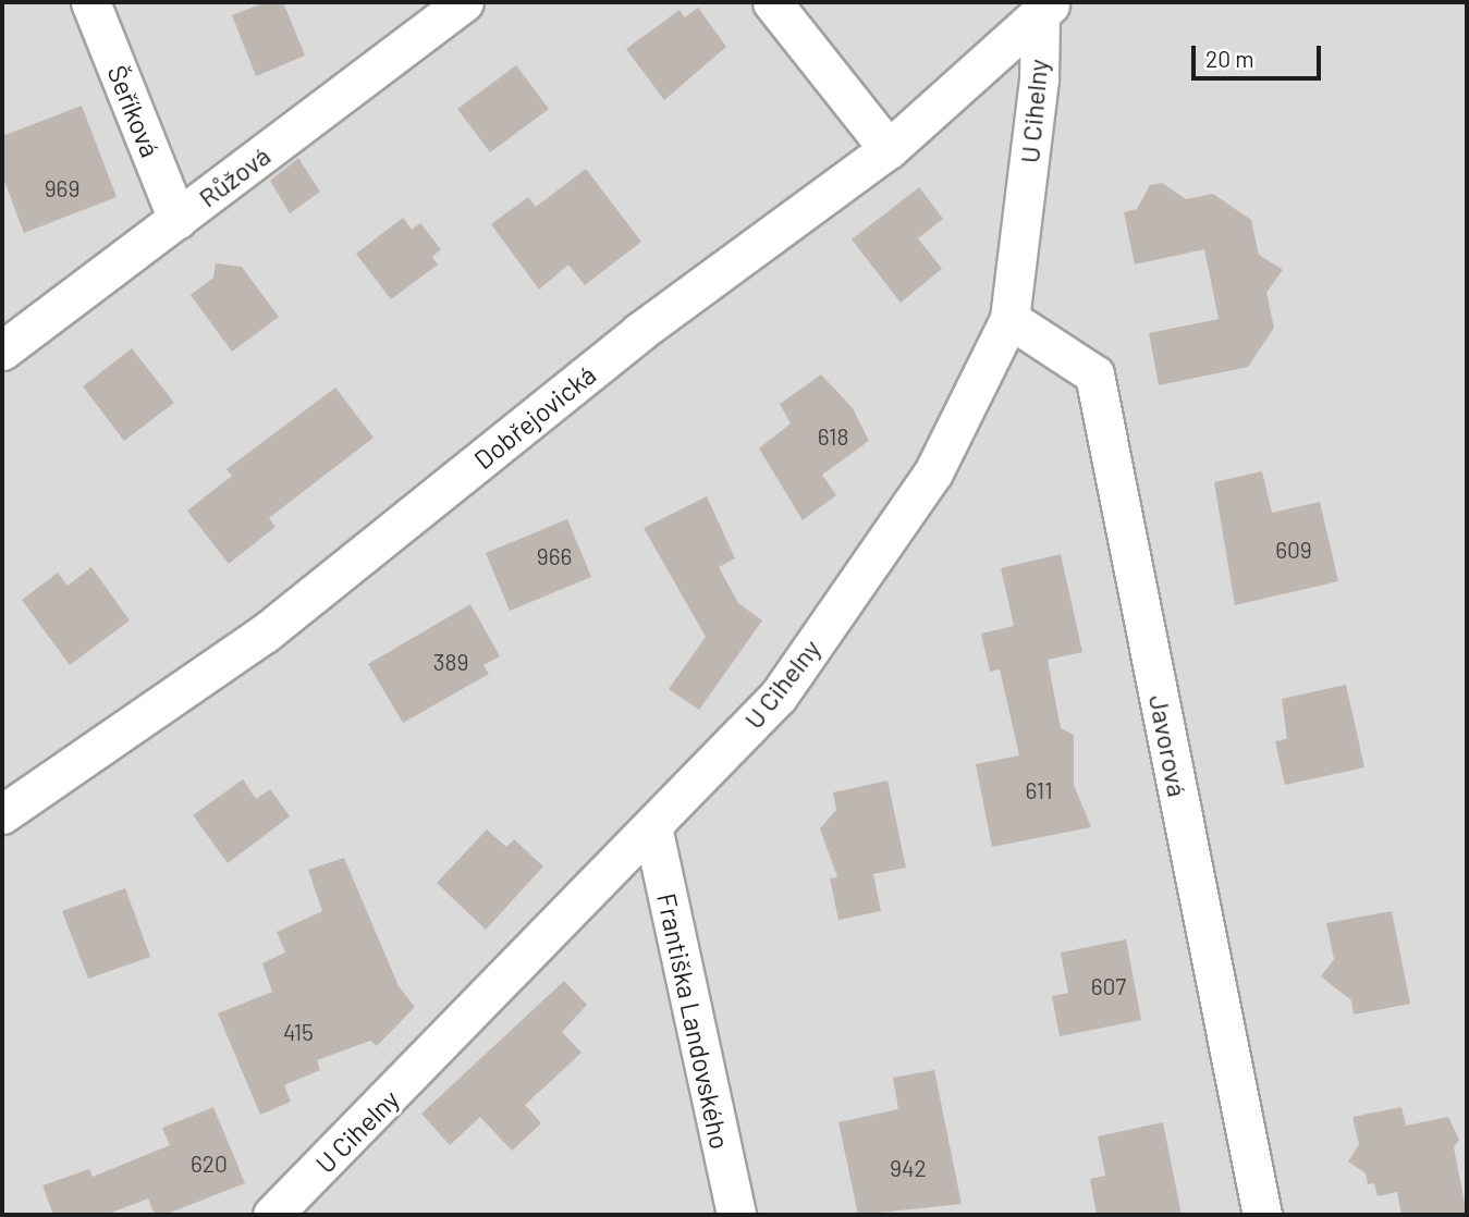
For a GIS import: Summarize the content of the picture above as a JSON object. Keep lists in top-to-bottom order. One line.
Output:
{"streets":{"street":["Šeříková","U Cihelny","Růžová","Dobřejovická","Javorová","Františka Landovského"]},"crossings":[["Šeříková","Růžová"],["U Cihelny","Dobřejovická"],["U Cihelny","Javorová"],["U Cihelny","Františka Landovského"]],"house_numbers":["969","618","609","966","389","611","607","415","620","942"],"scale_bar":"20 m"}
